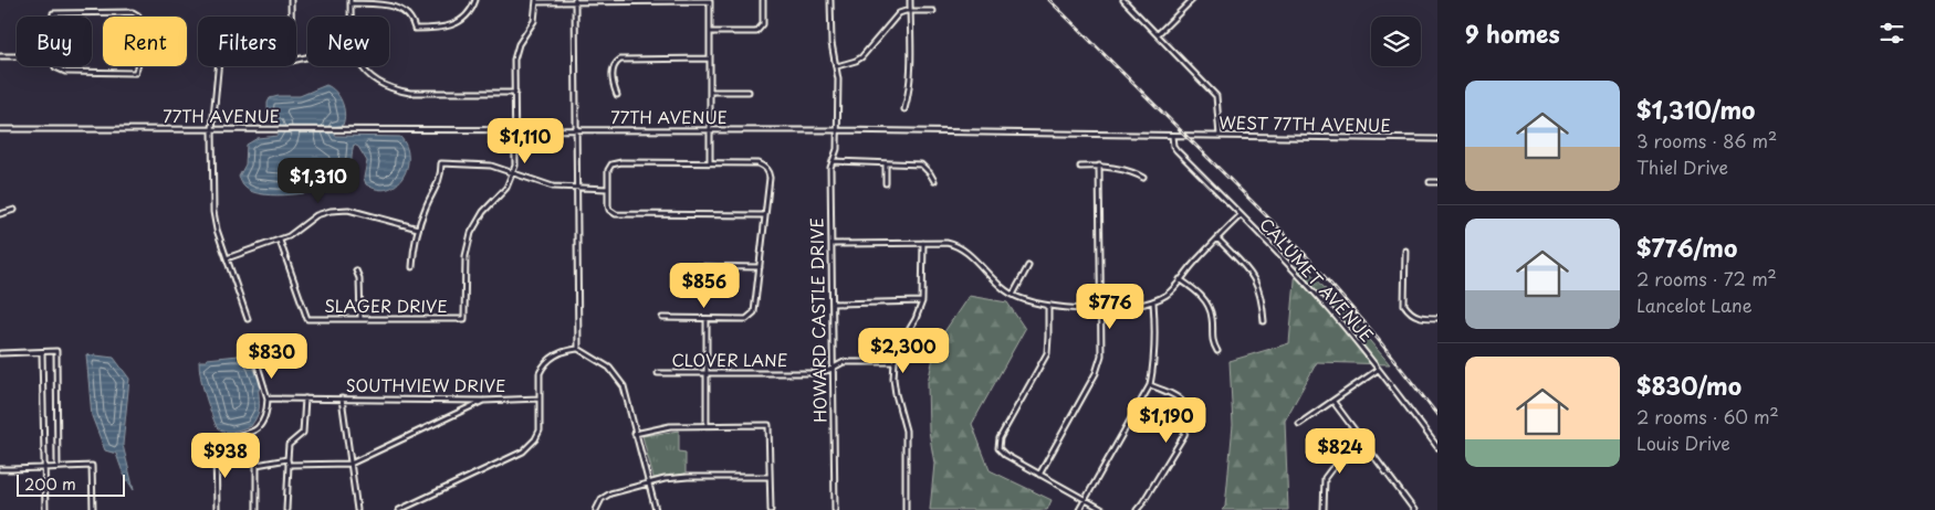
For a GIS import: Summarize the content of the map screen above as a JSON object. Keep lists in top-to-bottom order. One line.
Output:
{"streets":{"street":["77TH AVENUE","WEST 77TH AVENUE","CALUMET AVENUE","SLAGER DRIVE","HOWARD CASTLE DRIVE","CLOVER LANE","SOUTHVIEW DRIVE"]},"crossings":[["77TH AVENUE","WEST 77TH AVENUE"],["77TH AVENUE","CALUMET AVENUE"],["77TH AVENUE","HOWARD CASTLE DRIVE"],["WEST 77TH AVENUE","CALUMET AVENUE"],["HOWARD CASTLE DRIVE","CLOVER LANE"]],"scale_bar":"200 m","page":{"heading":"9 homes","chip":["Buy","Rent","Filters","New"],"list":[{"name":"$1,310/mo","note":"3 rooms · 86 m² · Thiel Drive"},{"name":"$776/mo","note":"2 rooms · 72 m² · Lancelot Lane"},{"name":"$830/mo","note":"2 rooms · 60 m² · Louis Drive"}],"price":["$1,110","$1,310","$856","$776","$2,300","$830","$1,190","$824","$938"],"scale":"200 m"}}
